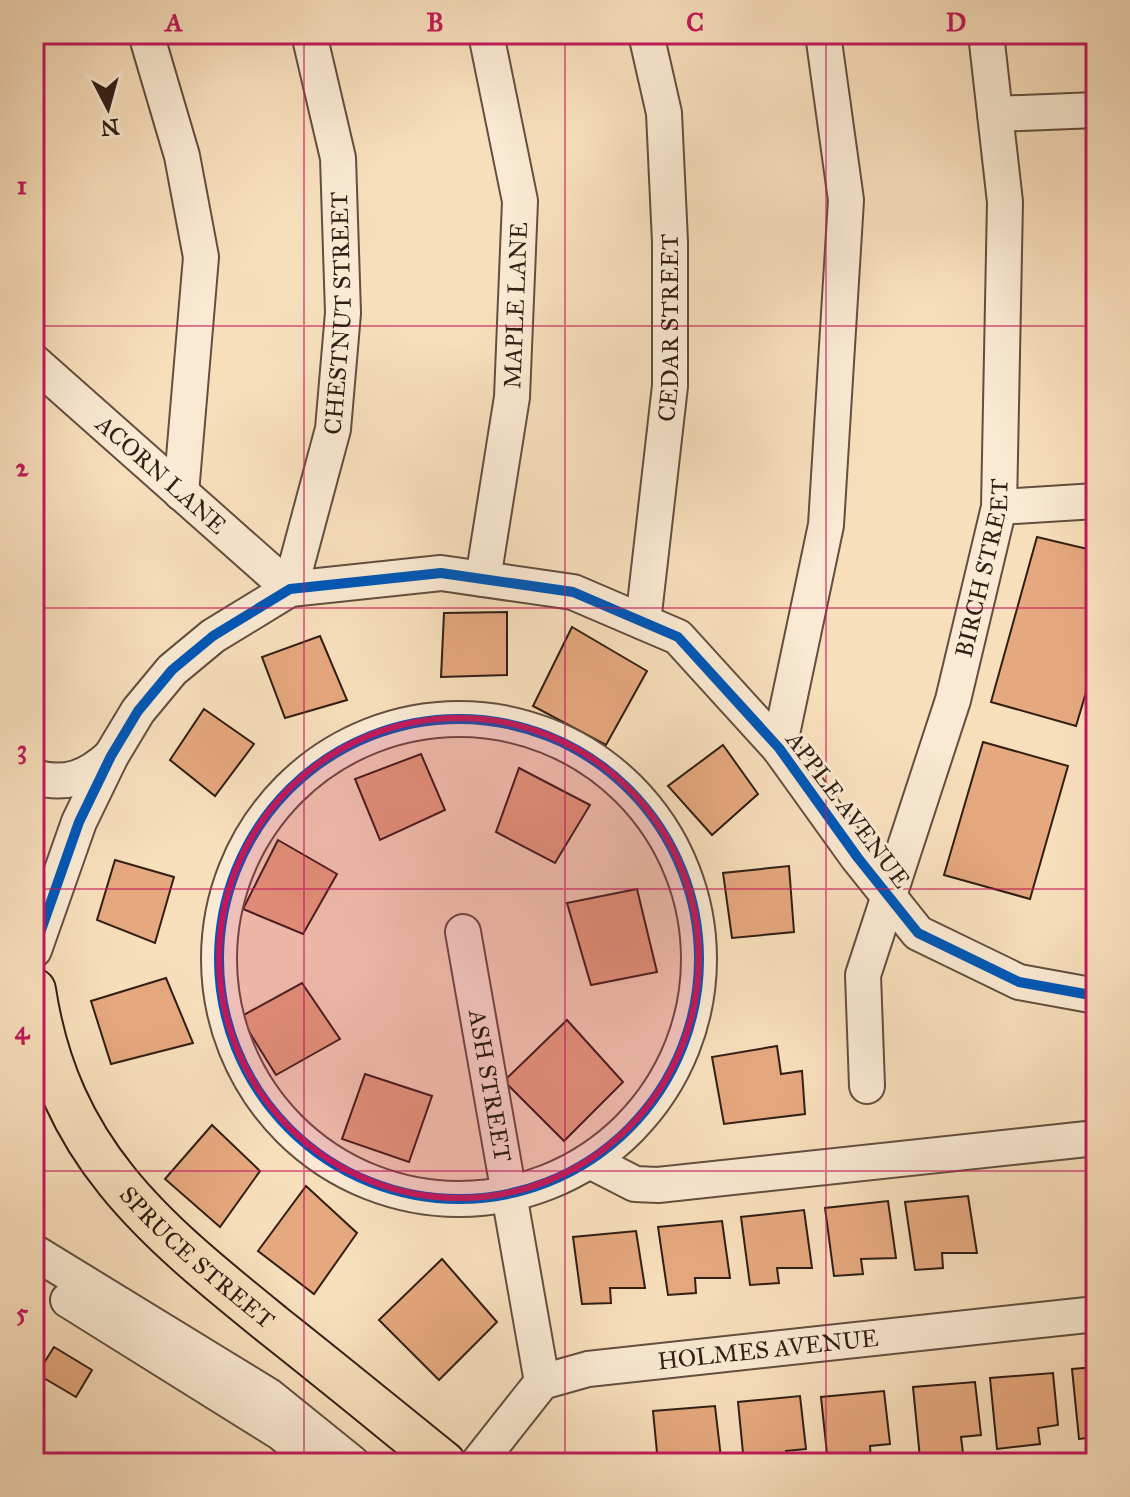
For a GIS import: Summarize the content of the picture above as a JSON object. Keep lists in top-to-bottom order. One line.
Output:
{"streets":{"main road":["SPRUCE STREET"],"street":["MAPLE LANE","CHESTNUT STREET","CEDAR STREET","ACORN LANE","BIRCH STREET","APPLE AVENUE","ASH STREET","HOLMES AVENUE"]},"crossings":[["MAPLE LANE","APPLE AVENUE"],["CHESTNUT STREET","ACORN LANE"],["CHESTNUT STREET","APPLE AVENUE"],["CEDAR STREET","APPLE AVENUE"],["ACORN LANE","APPLE AVENUE"],["BIRCH STREET","APPLE AVENUE"],["ASH STREET","HOLMES AVENUE"]],"north":"bottom","grid":{"columns":["A","B","C","D"],"rows":["1","2","3","4","5"]}}
